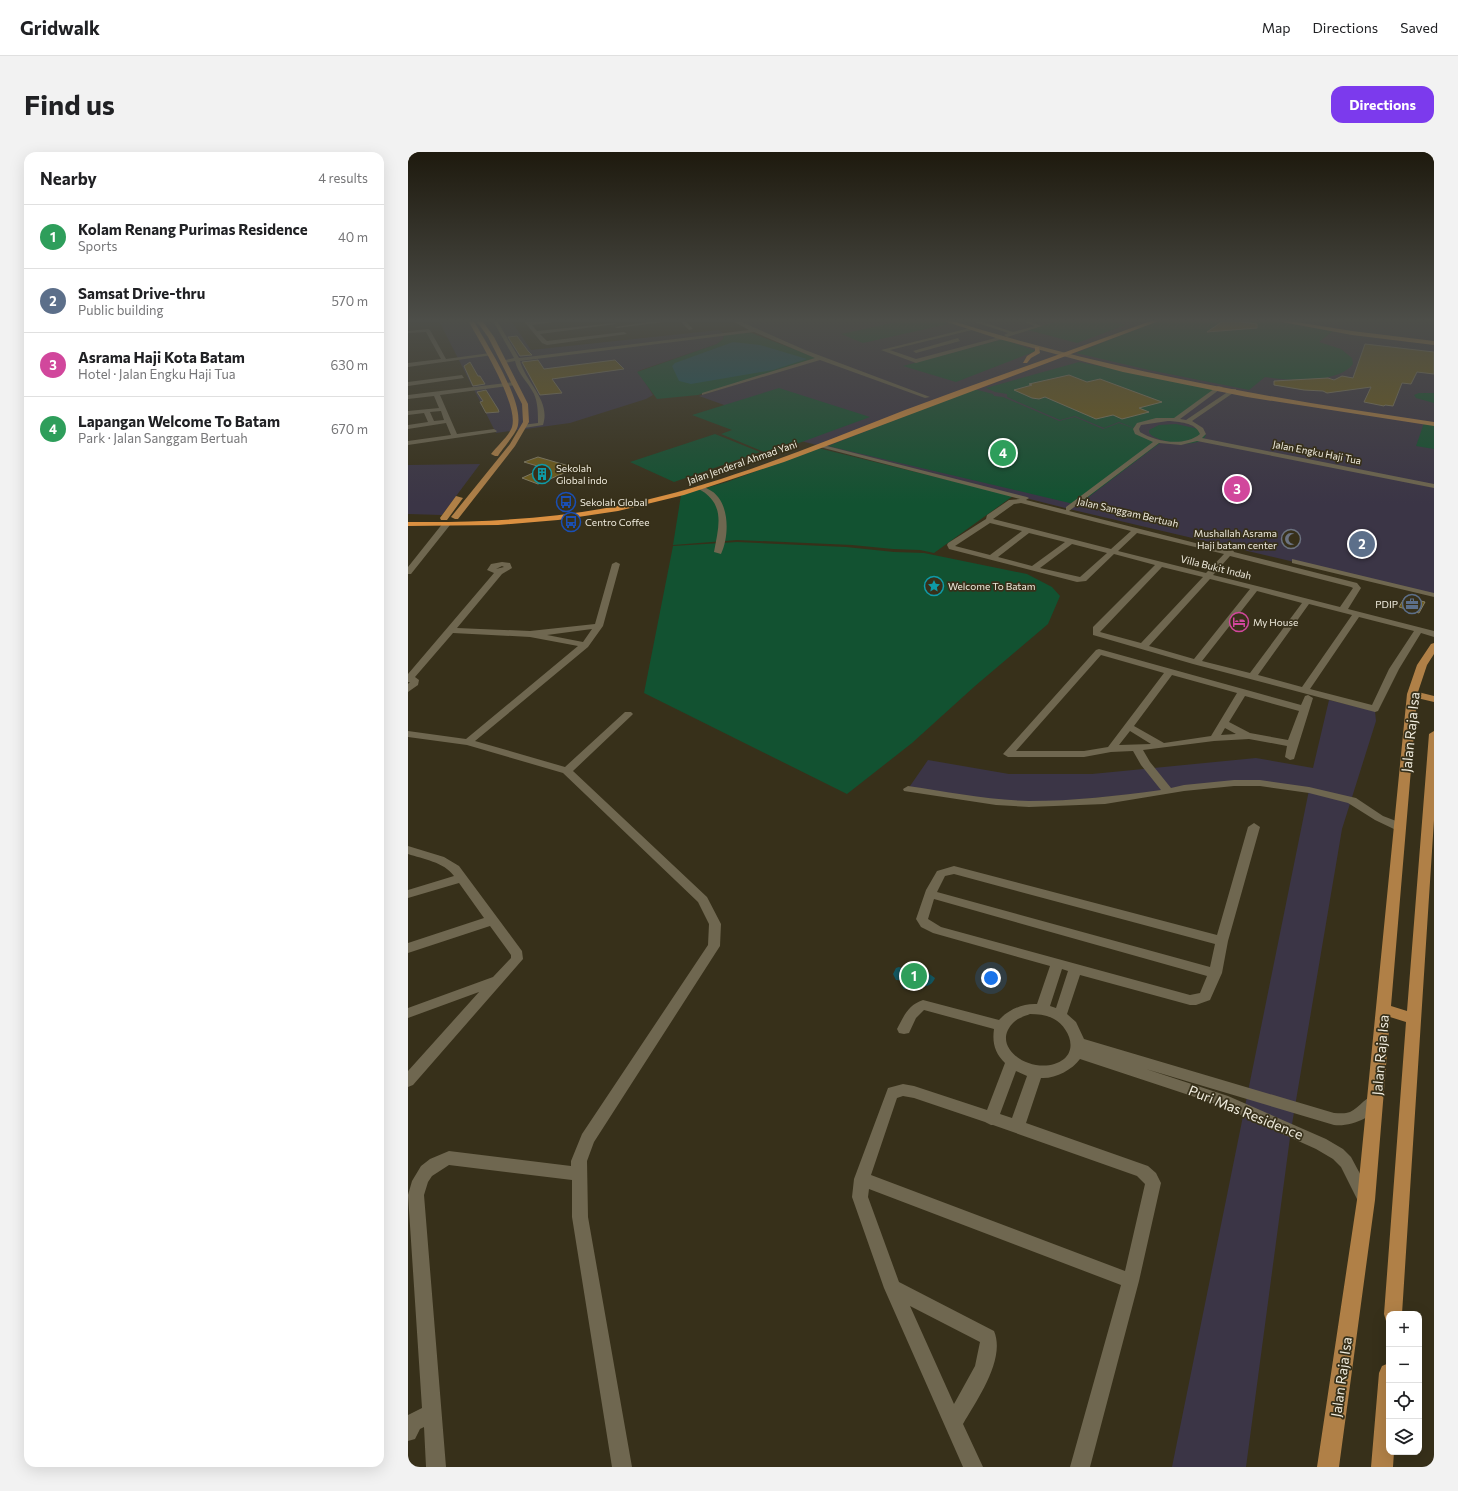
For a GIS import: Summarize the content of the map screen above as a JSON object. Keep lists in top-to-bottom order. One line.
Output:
{"streets":{"highway":["Jalan Jenderal Ahmad Yani"],"main road":["Jalan Raja Isa"],"street":["Jalan Engku Haji Tua","Jalan Sanggam Bertuah","Villa Bukit Indah","Puri Mas Residence"]},"crossings":[["Jalan Jenderal Ahmad Yani","Jalan Sanggam Bertuah"],["Jalan Raja Isa","Puri Mas Residence"]],"places":{"building":["Sekolah Global indo"],"bus stop":["Sekolah Global","Centro Coffee"],"mosque":["Mushallah Asrama Haji batam center"],"place":["Welcome To Batam"],"office":["PDIP"],"hotel":["My House"]},"page":{"header":"Gridwalk","nav":["Map","Directions","Saved"],"buttons":"Directions","title":"Find us","heading":["Nearby","4 results"],"list":[{"mark":"1","name":"Kolam Renang Purimas Residence","note":"Sports","value":"40 m"},{"mark":"2","name":"Samsat Drive-thru","note":"Public building","value":"570 m"},{"mark":"3","name":"Asrama Haji Kota Batam","note":"Hotel · Jalan Engku Haji Tua","value":"630 m"},{"mark":"4","name":"Lapangan Welcome To Batam","note":"Park · Jalan Sanggam Bertuah","value":"670 m"}],"pins":["4","3","2","1"],"map_buttons":["+","−"]}}
